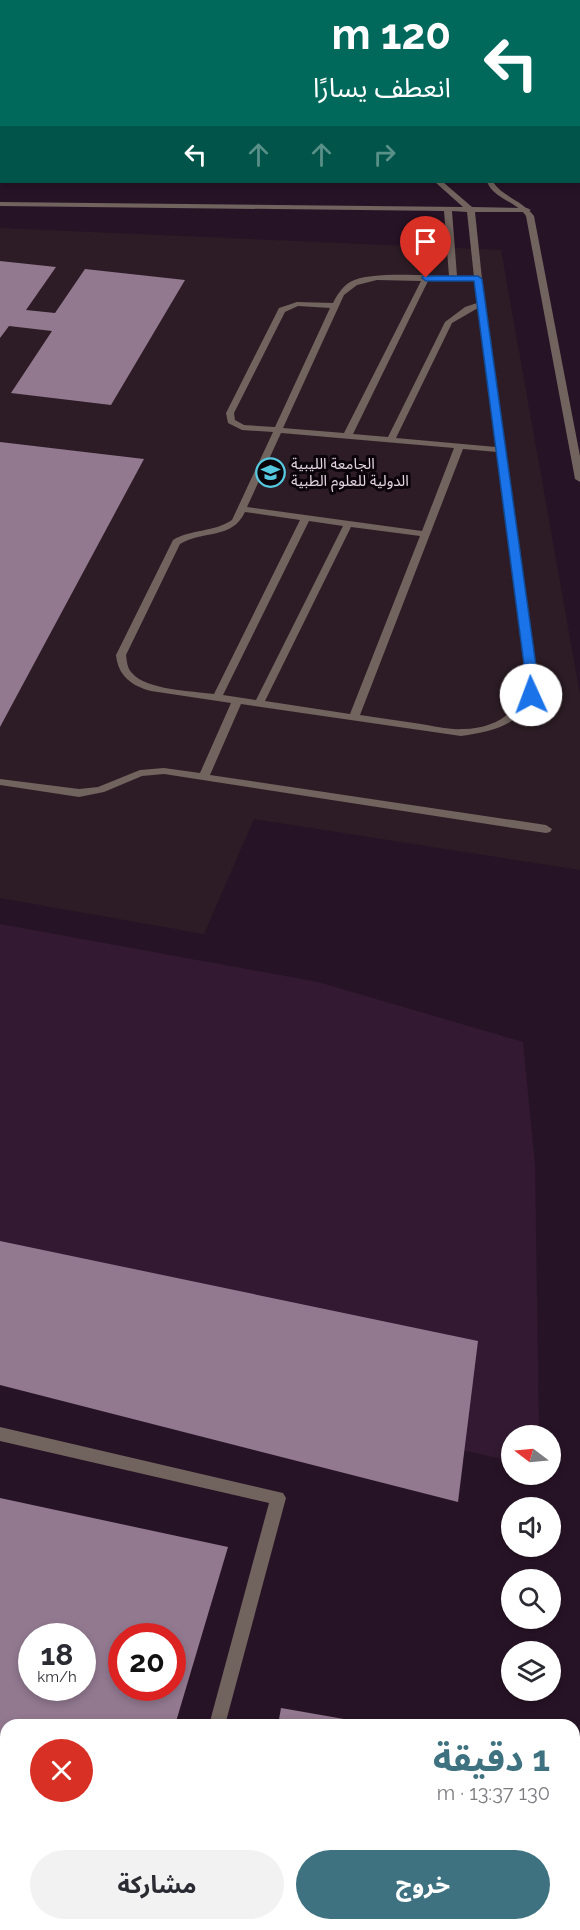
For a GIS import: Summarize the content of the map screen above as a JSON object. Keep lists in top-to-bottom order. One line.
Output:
{"places":{"school or university":["الجامعة الليبية الدولية للعلوم الطبية"]},"north":"left","page":{"turn":["120 m","انعطف يسارًا"],"speed":"18 km/h","limit":"20","heading":["1 دقيقة","130 m · 13:37"],"buttons":["خروج","مشاركة"]}}
